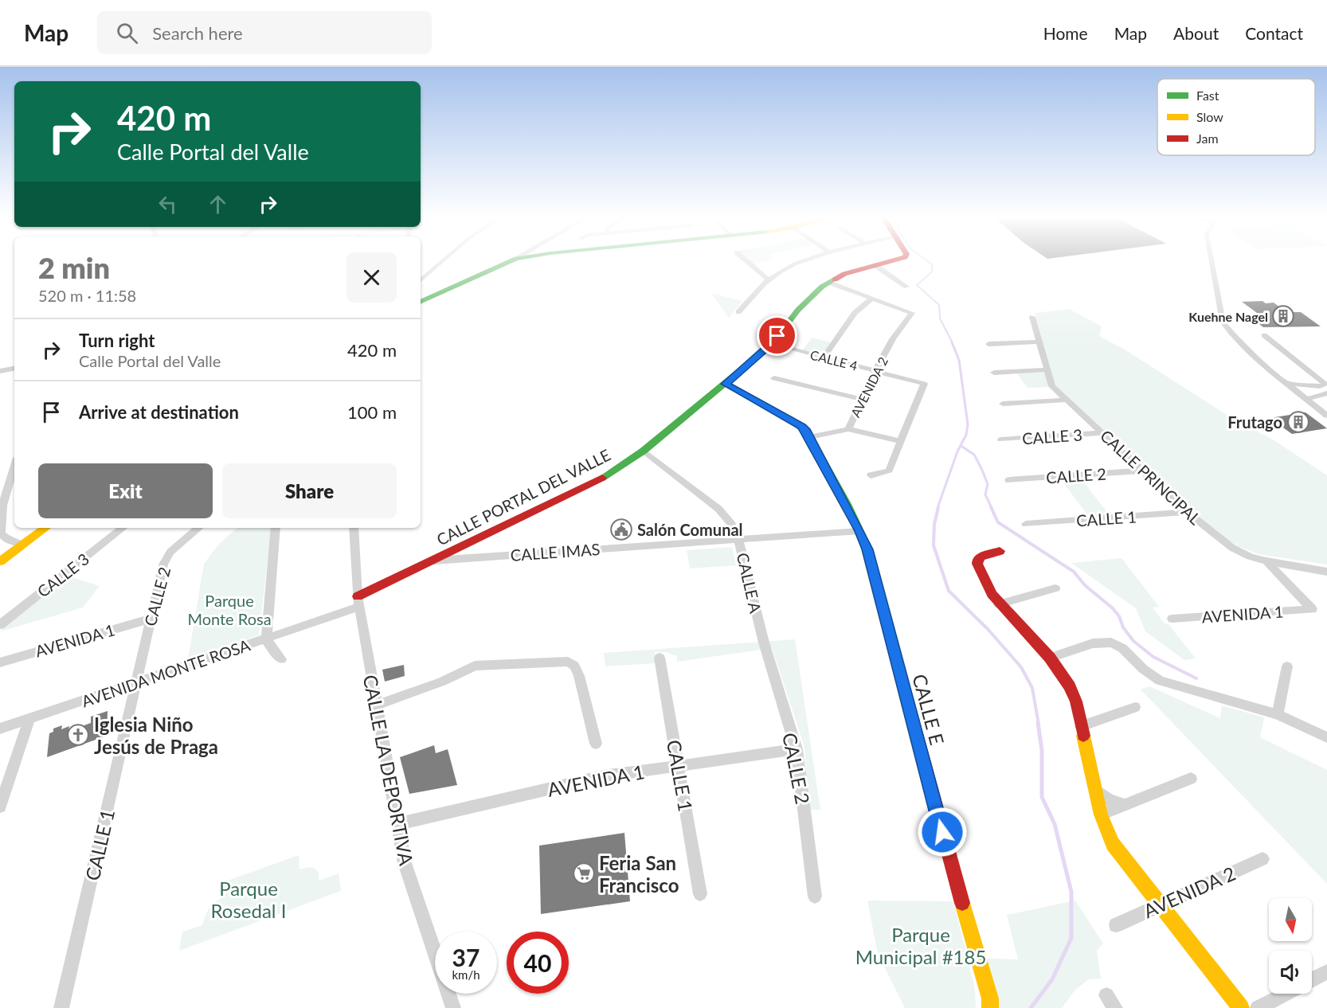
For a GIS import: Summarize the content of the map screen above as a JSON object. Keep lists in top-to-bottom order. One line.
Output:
{"streets":{"street":["CALLE 4","AVENIDA 2","CALLE 3","CALLE 2","CALLE PRINCIPAL","CALLE PORTAL DEL VALLE","CALLE 1","CALLE IMAS","CALLE A","AVENIDA 1","AVENIDA MONTE ROSA","CALLE E","CALLE LA DEPORTIVA"]},"crossings":[["CALLE 4","AVENIDA 2"],["CALLE 4","CALLE PORTAL DEL VALLE"],["AVENIDA 2","CALLE E"],["CALLE 3","CALLE PRINCIPAL"],["CALLE 2","CALLE PRINCIPAL"],["CALLE 2","CALLE 1"],["CALLE 2","CALLE A"],["CALLE 2","AVENIDA 1"],["CALLE 2","AVENIDA MONTE ROSA"],["CALLE PRINCIPAL","CALLE 1"],["CALLE PRINCIPAL","AVENIDA 1"],["CALLE PORTAL DEL VALLE","CALLE IMAS"],["CALLE PORTAL DEL VALLE","CALLE A"],["CALLE PORTAL DEL VALLE","AVENIDA MONTE ROSA"],["CALLE PORTAL DEL VALLE","CALLE E"],["CALLE PORTAL DEL VALLE","CALLE LA DEPORTIVA"],["CALLE 1","AVENIDA 1"],["CALLE 1","AVENIDA MONTE ROSA"],["CALLE IMAS","CALLE A"],["CALLE IMAS","CALLE E"],["AVENIDA 1","CALLE LA DEPORTIVA"],["AVENIDA MONTE ROSA","CALLE LA DEPORTIVA"]],"parks":["Parque Monte Rosa","Parque Rosedal I","Parque Municipal #185"],"places":{"building":["Kuehne Nagel","Frutago"],"public building":["Salón Comunal"],"church":["Iglesia Niño Jesús de Praga"],"supermarket":["Feria San Francisco"]},"legend":["Fast","Slow","Jam"],"north":"bottom","page":{"header":"Map","search":"Search here","nav":["Home","Map","About","Contact"],"turn":["420 m","Calle Portal del Valle"],"heading":["2 min","520 m · 11:58"],"list":[{"name":"Turn right","note":"Calle Portal del Valle","value":"420 m"},{"name":"Arrive at destination","value":"100 m"}],"buttons":["Exit","Share"],"speed":"37 km/h","limit":"40"}}
